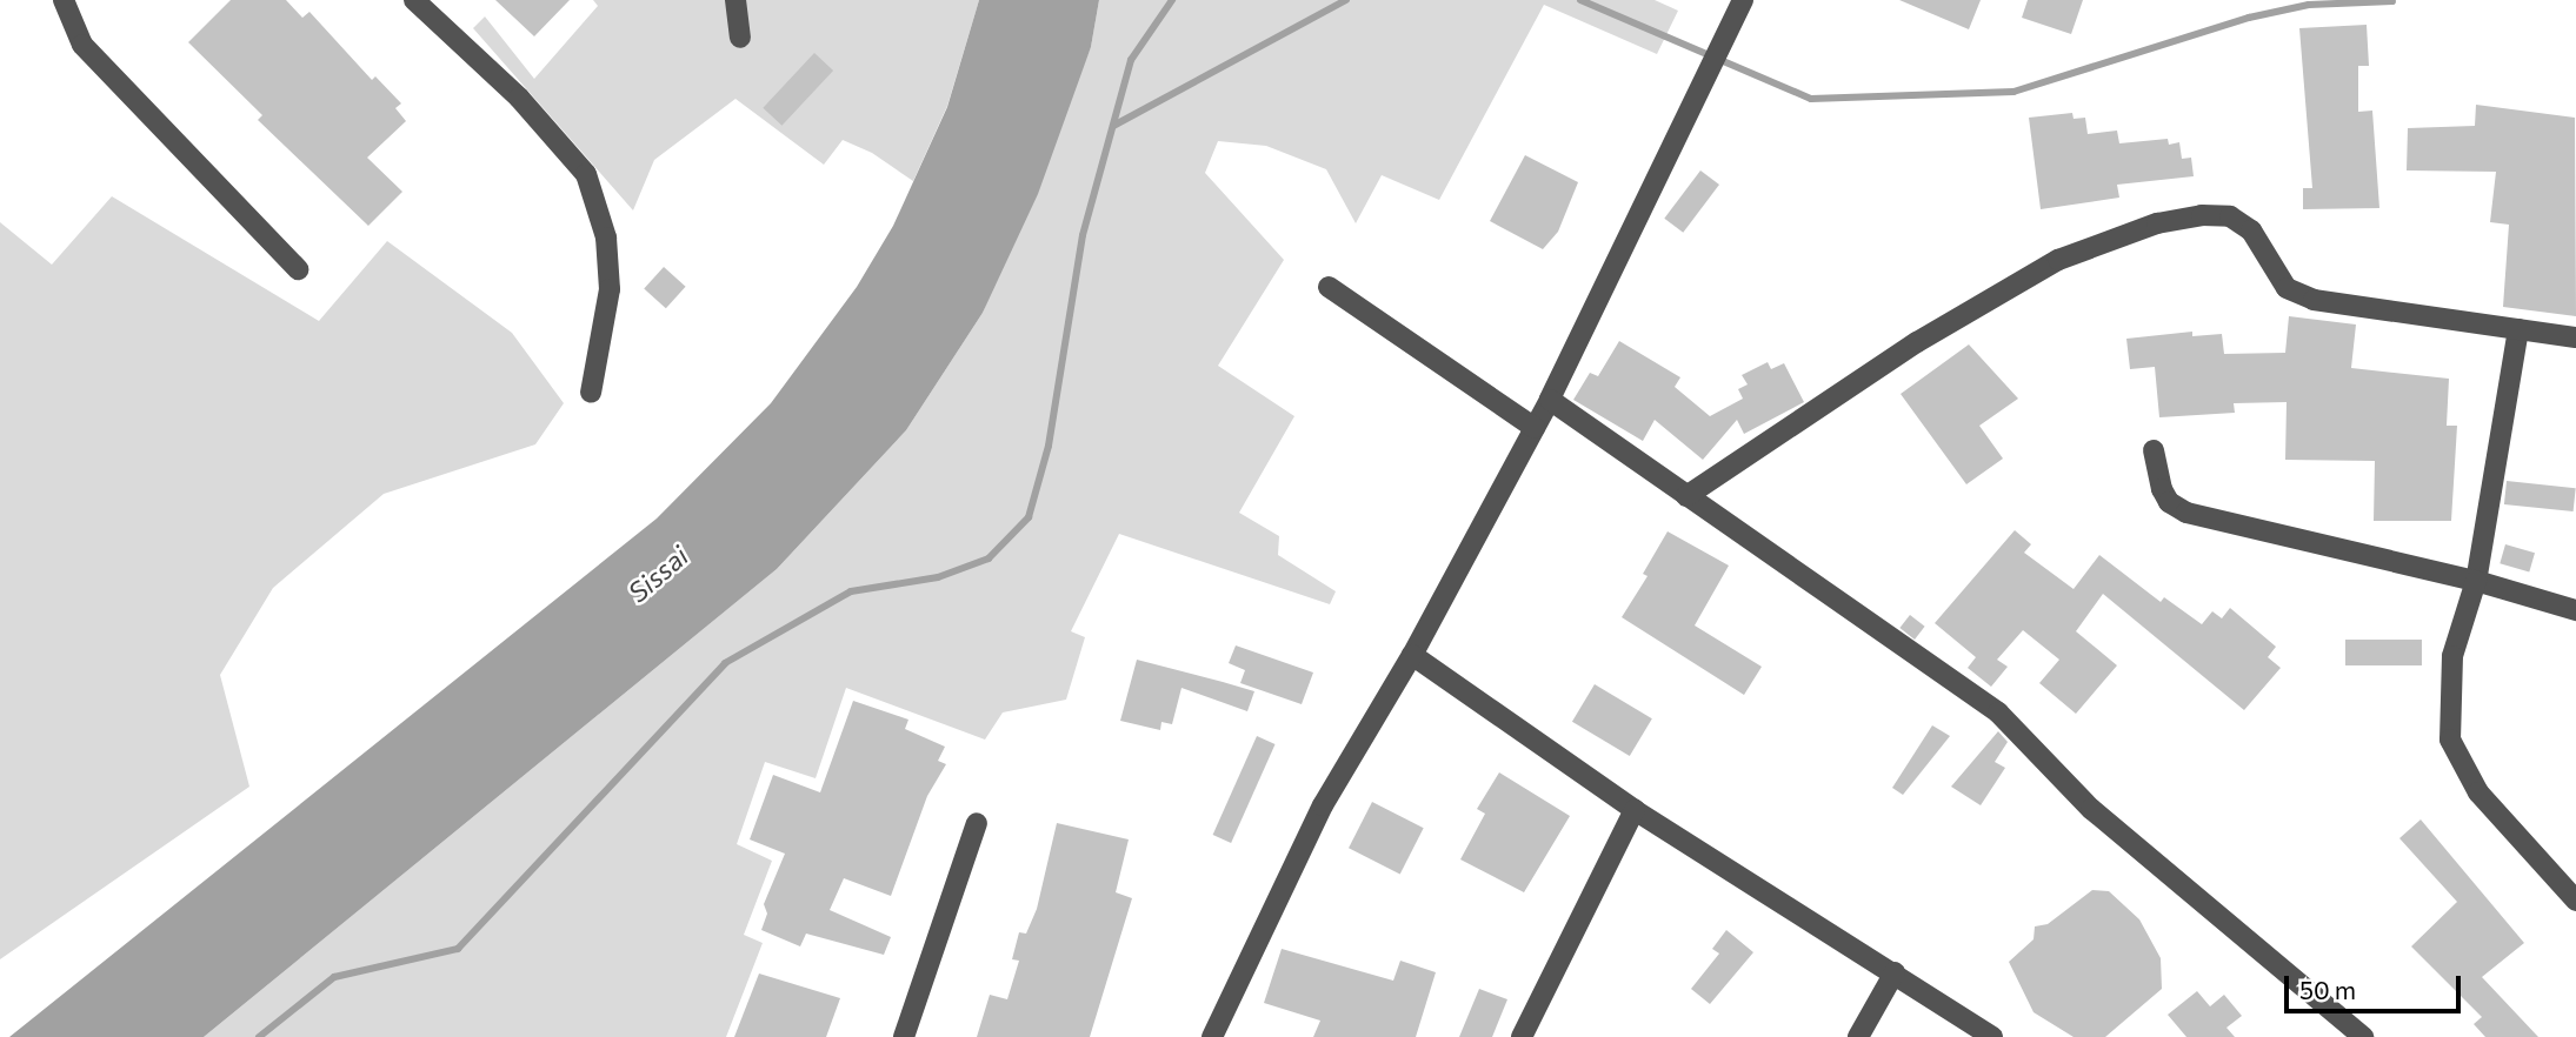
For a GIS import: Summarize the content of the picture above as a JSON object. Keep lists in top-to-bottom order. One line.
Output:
{"water":["Sissai"],"scale_bar":"50 m"}
